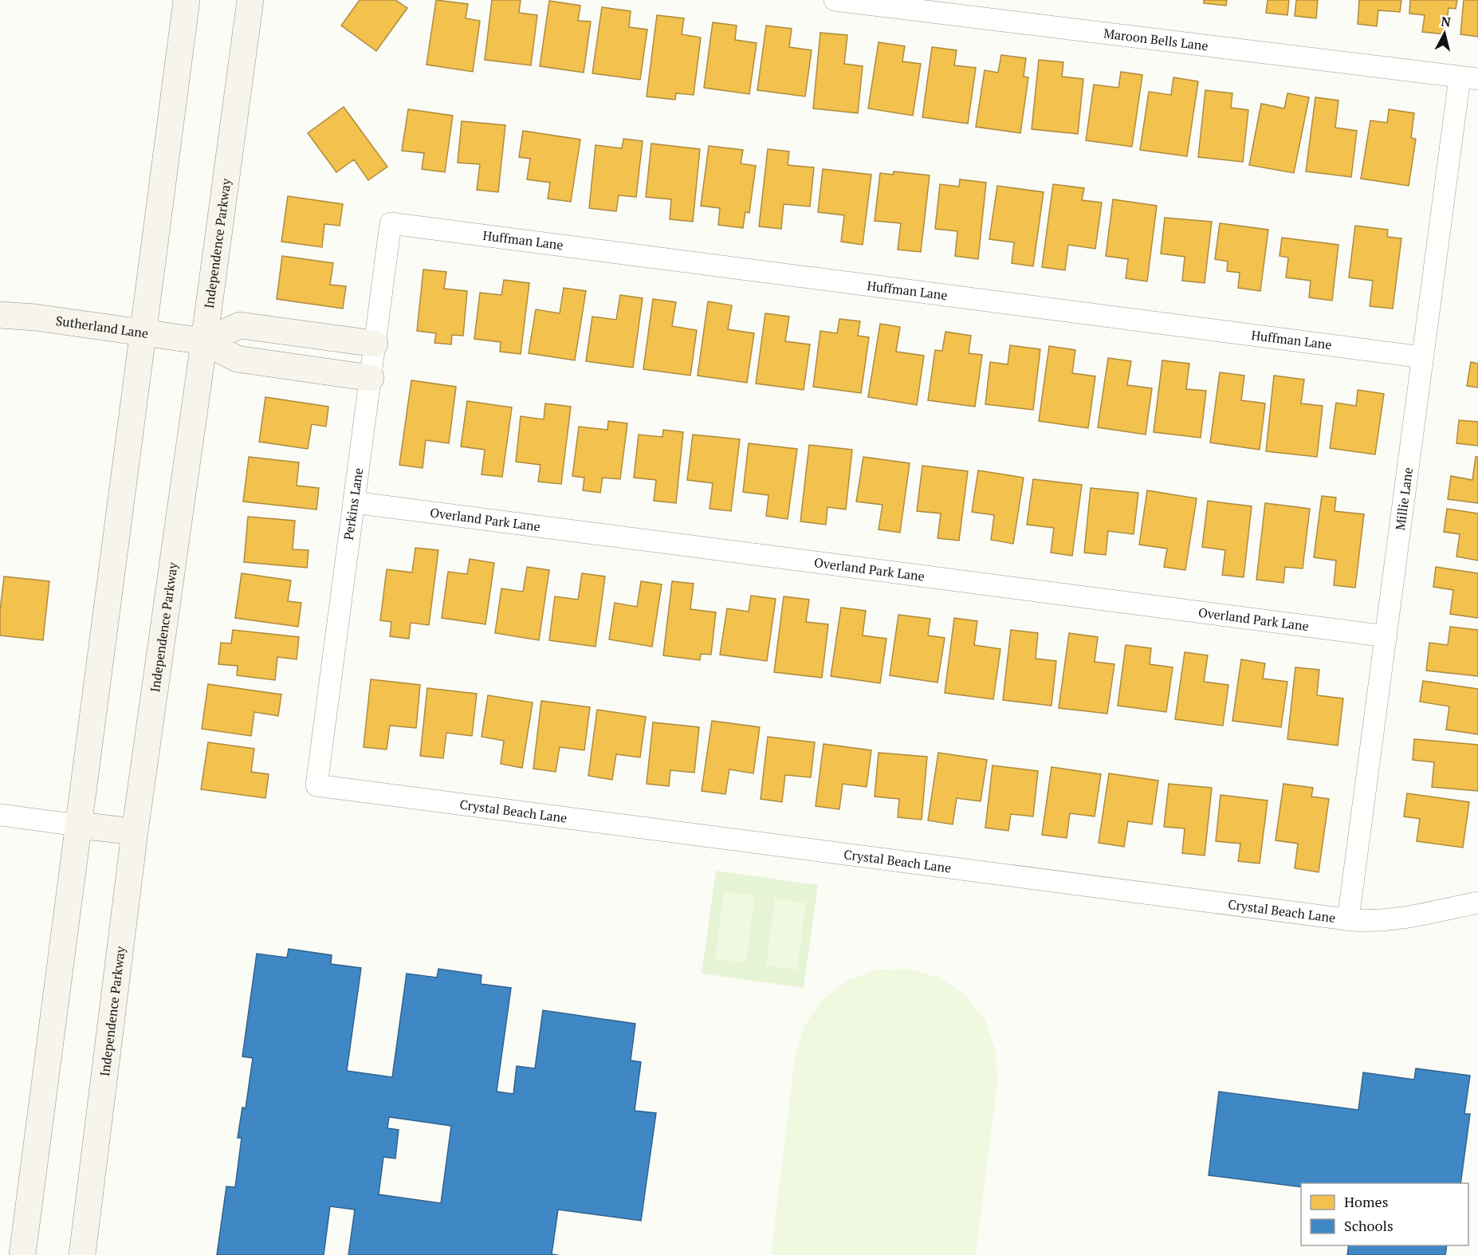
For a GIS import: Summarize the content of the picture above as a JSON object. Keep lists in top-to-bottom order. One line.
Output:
{"streets":{"main road":["Independence Parkway","Sutherland Lane"],"street":["Maroon Bells Lane","Huffman Lane","Millie Lane","Perkins Lane","Overland Park Lane","Crystal Beach Lane"]},"crossings":[["Maroon Bells Lane","Millie Lane"],["Huffman Lane","Millie Lane"],["Huffman Lane","Perkins Lane"],["Independence Parkway","Sutherland Lane"],["Sutherland Lane","Perkins Lane"],["Millie Lane","Overland Park Lane"],["Millie Lane","Crystal Beach Lane"],["Perkins Lane","Overland Park Lane"],["Perkins Lane","Crystal Beach Lane"]],"legend":["Homes","Schools"],"north":"top"}
